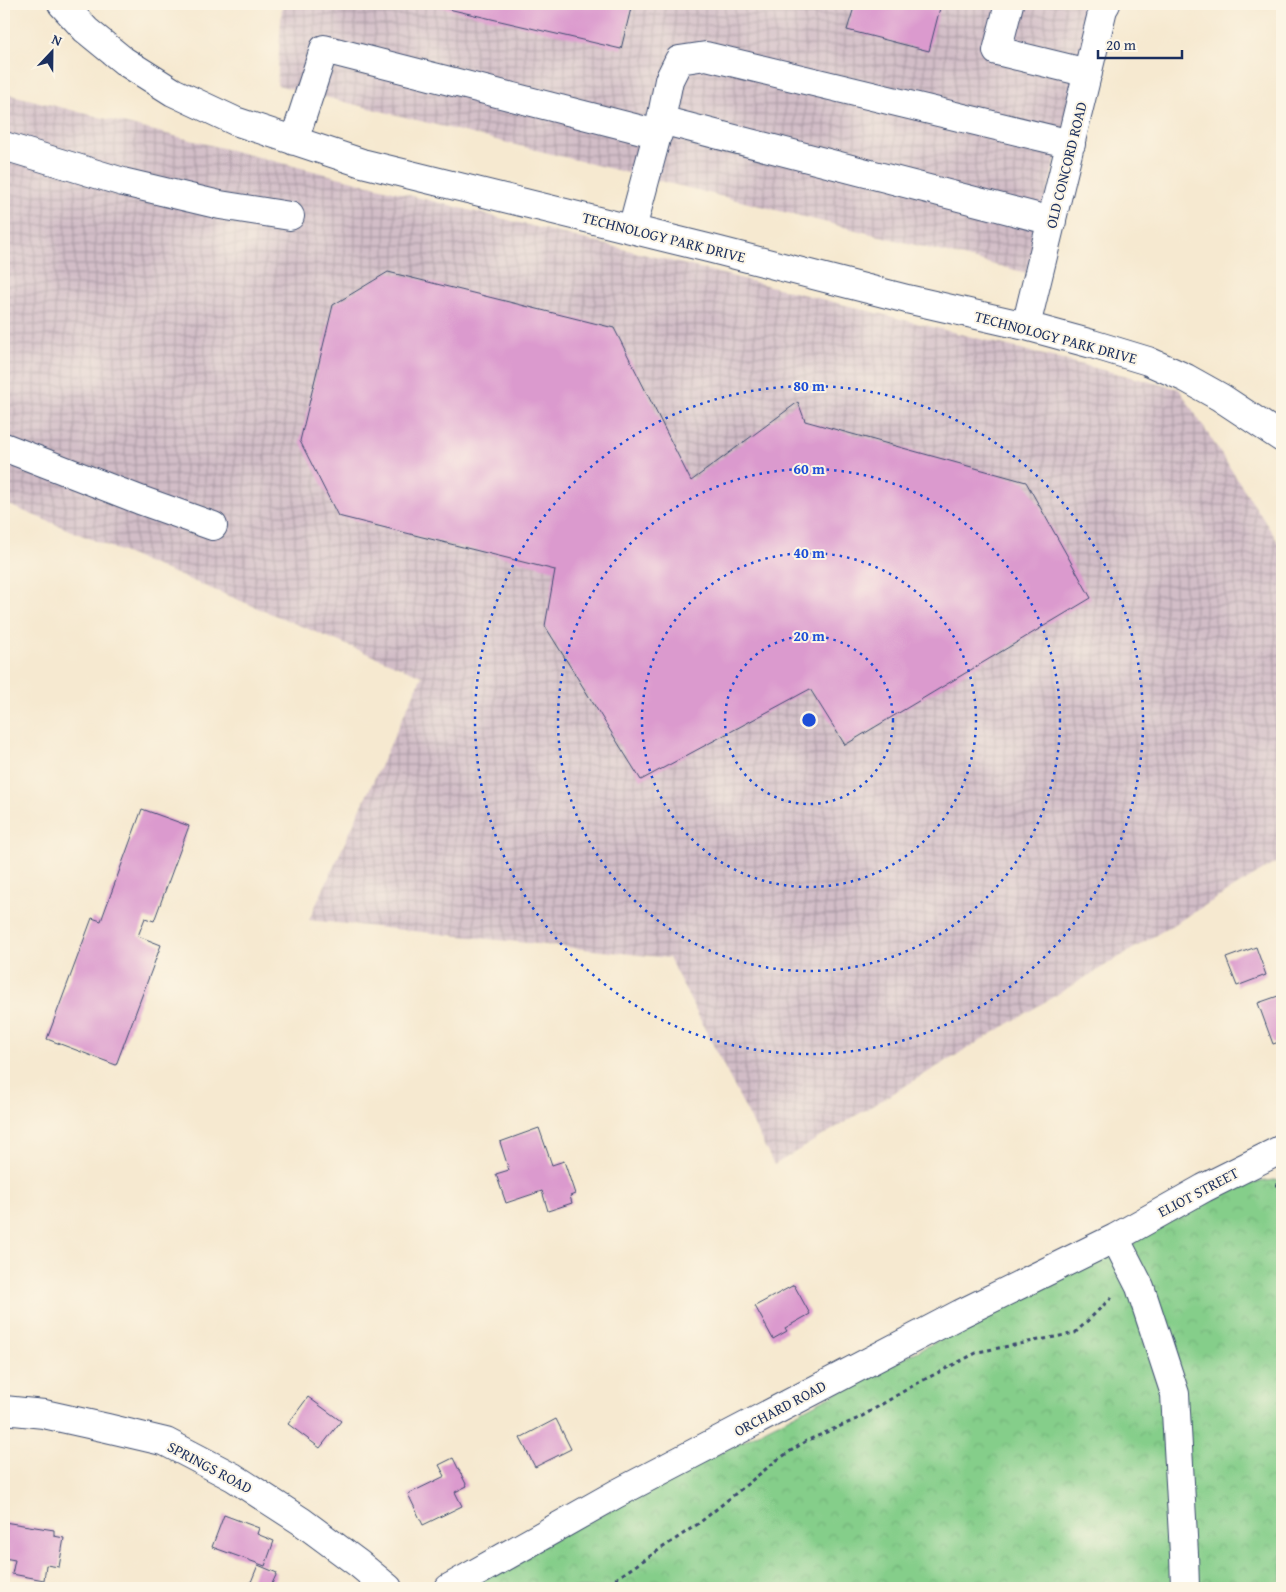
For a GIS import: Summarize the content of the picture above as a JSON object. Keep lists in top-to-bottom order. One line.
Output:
{"streets":{"street":["OLD CONCORD ROAD","TECHNOLOGY PARK DRIVE","ELIOT STREET","ORCHARD ROAD","SPRINGS ROAD"]},"crossings":[["OLD CONCORD ROAD","TECHNOLOGY PARK DRIVE"],["ELIOT STREET","ORCHARD ROAD"]],"scale_bar":"20 m","north":"top","rings":["80 m","60 m","40 m","20 m"]}
